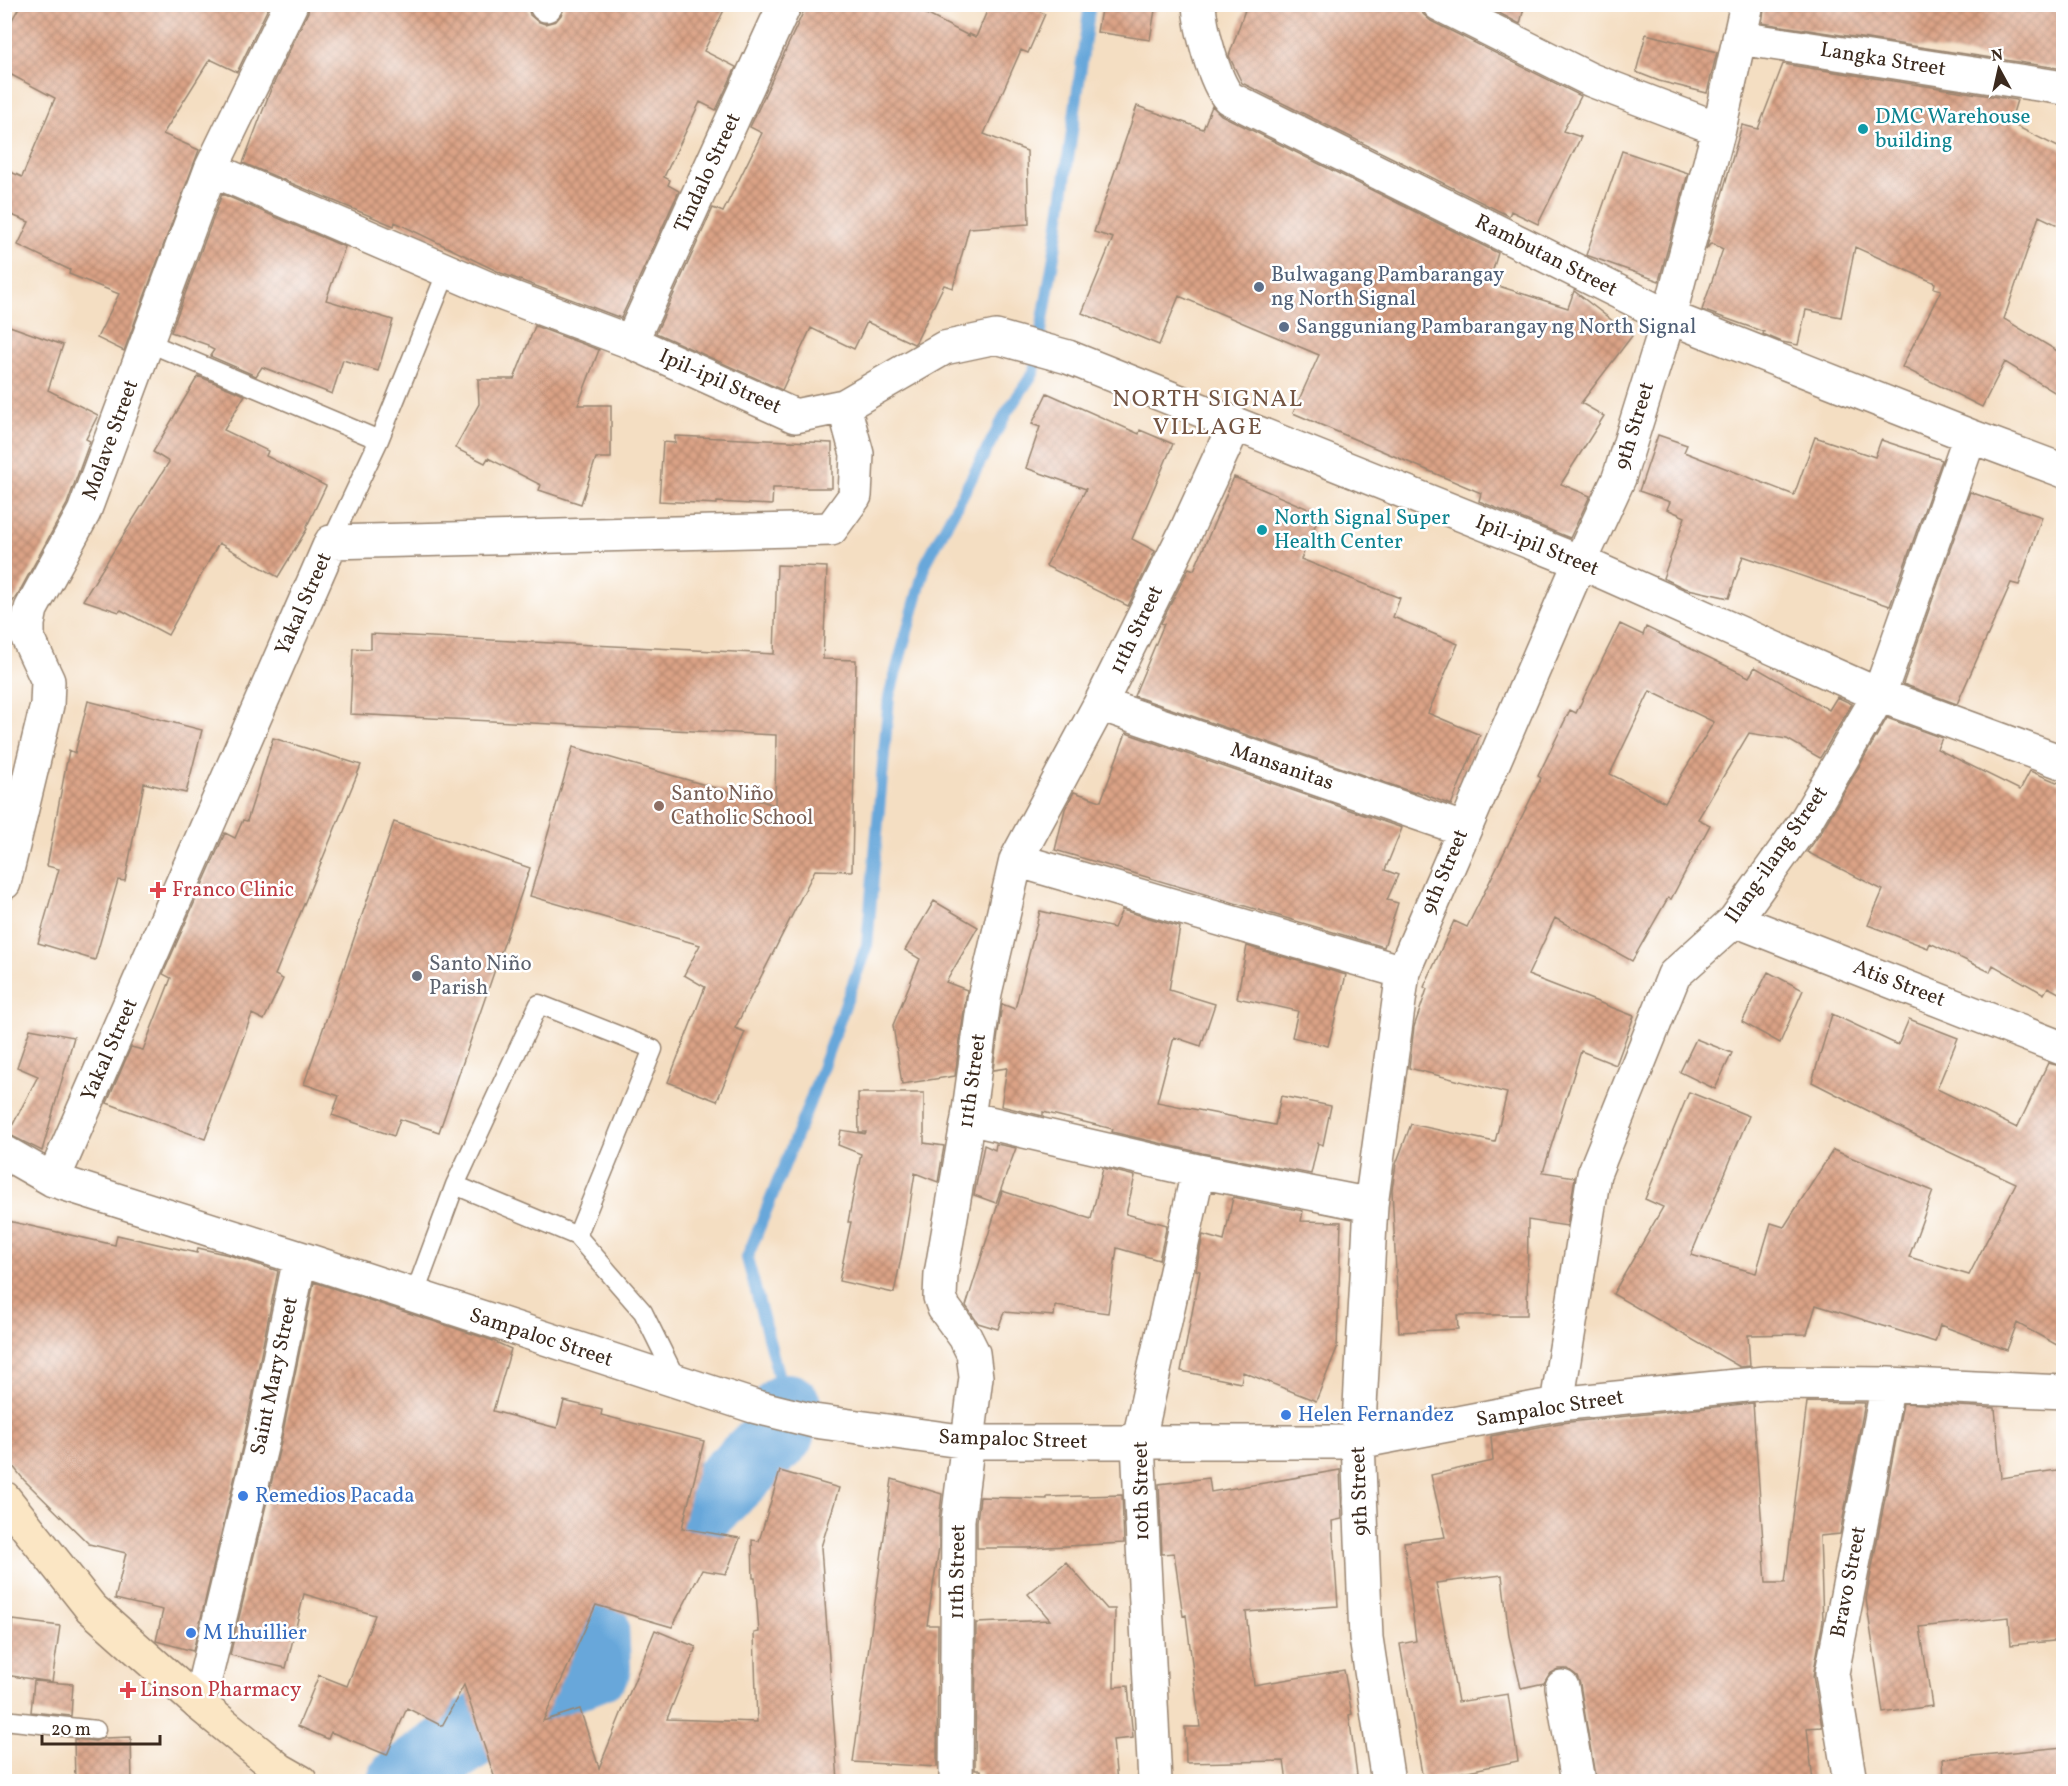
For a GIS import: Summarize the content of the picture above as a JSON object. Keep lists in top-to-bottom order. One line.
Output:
{"streets":{"street":["Langka Street","Tindalo Street","Rambutan Street","Ipil-ipil Street","9th Street","Molave Street","Yakal Street","11th Street","Mansanitas","Ilang-ilang Street","Atis Street","Sampaloc Street","Saint Mary Street","10th Street","Bravo Street"]},"crossings":[["Langka Street","9th Street"],["Tindalo Street","Ipil-ipil Street"],["Rambutan Street","9th Street"],["Rambutan Street","Ilang-ilang Street"],["Ipil-ipil Street","9th Street"],["Ipil-ipil Street","Molave Street"],["Ipil-ipil Street","Yakal Street"],["Ipil-ipil Street","11th Street"],["Ipil-ipil Street","Ilang-ilang Street"],["9th Street","Mansanitas"],["9th Street","Sampaloc Street"],["Yakal Street","Sampaloc Street"],["11th Street","Mansanitas"],["11th Street","Sampaloc Street"],["Ilang-ilang Street","Atis Street"],["Ilang-ilang Street","Sampaloc Street"],["Sampaloc Street","Saint Mary Street"],["Sampaloc Street","10th Street"],["Sampaloc Street","Bravo Street"]],"districts":["NORTH SIGNAL VILLAGE"],"places":{"other":["DMC Warehouse building","Bulwagang Pambarangay ng North Signal","Sangguniang Pambarangay ng North Signal","North Signal Super Health Center","Santo Niño Catholic School","Santo Niño Parish","Helen Fernandez","Remedios Pacada","M Lhuillier"],"health":["Franco Clinic","Linson Pharmacy"]},"scale_bar":"20 m","north":"top"}
